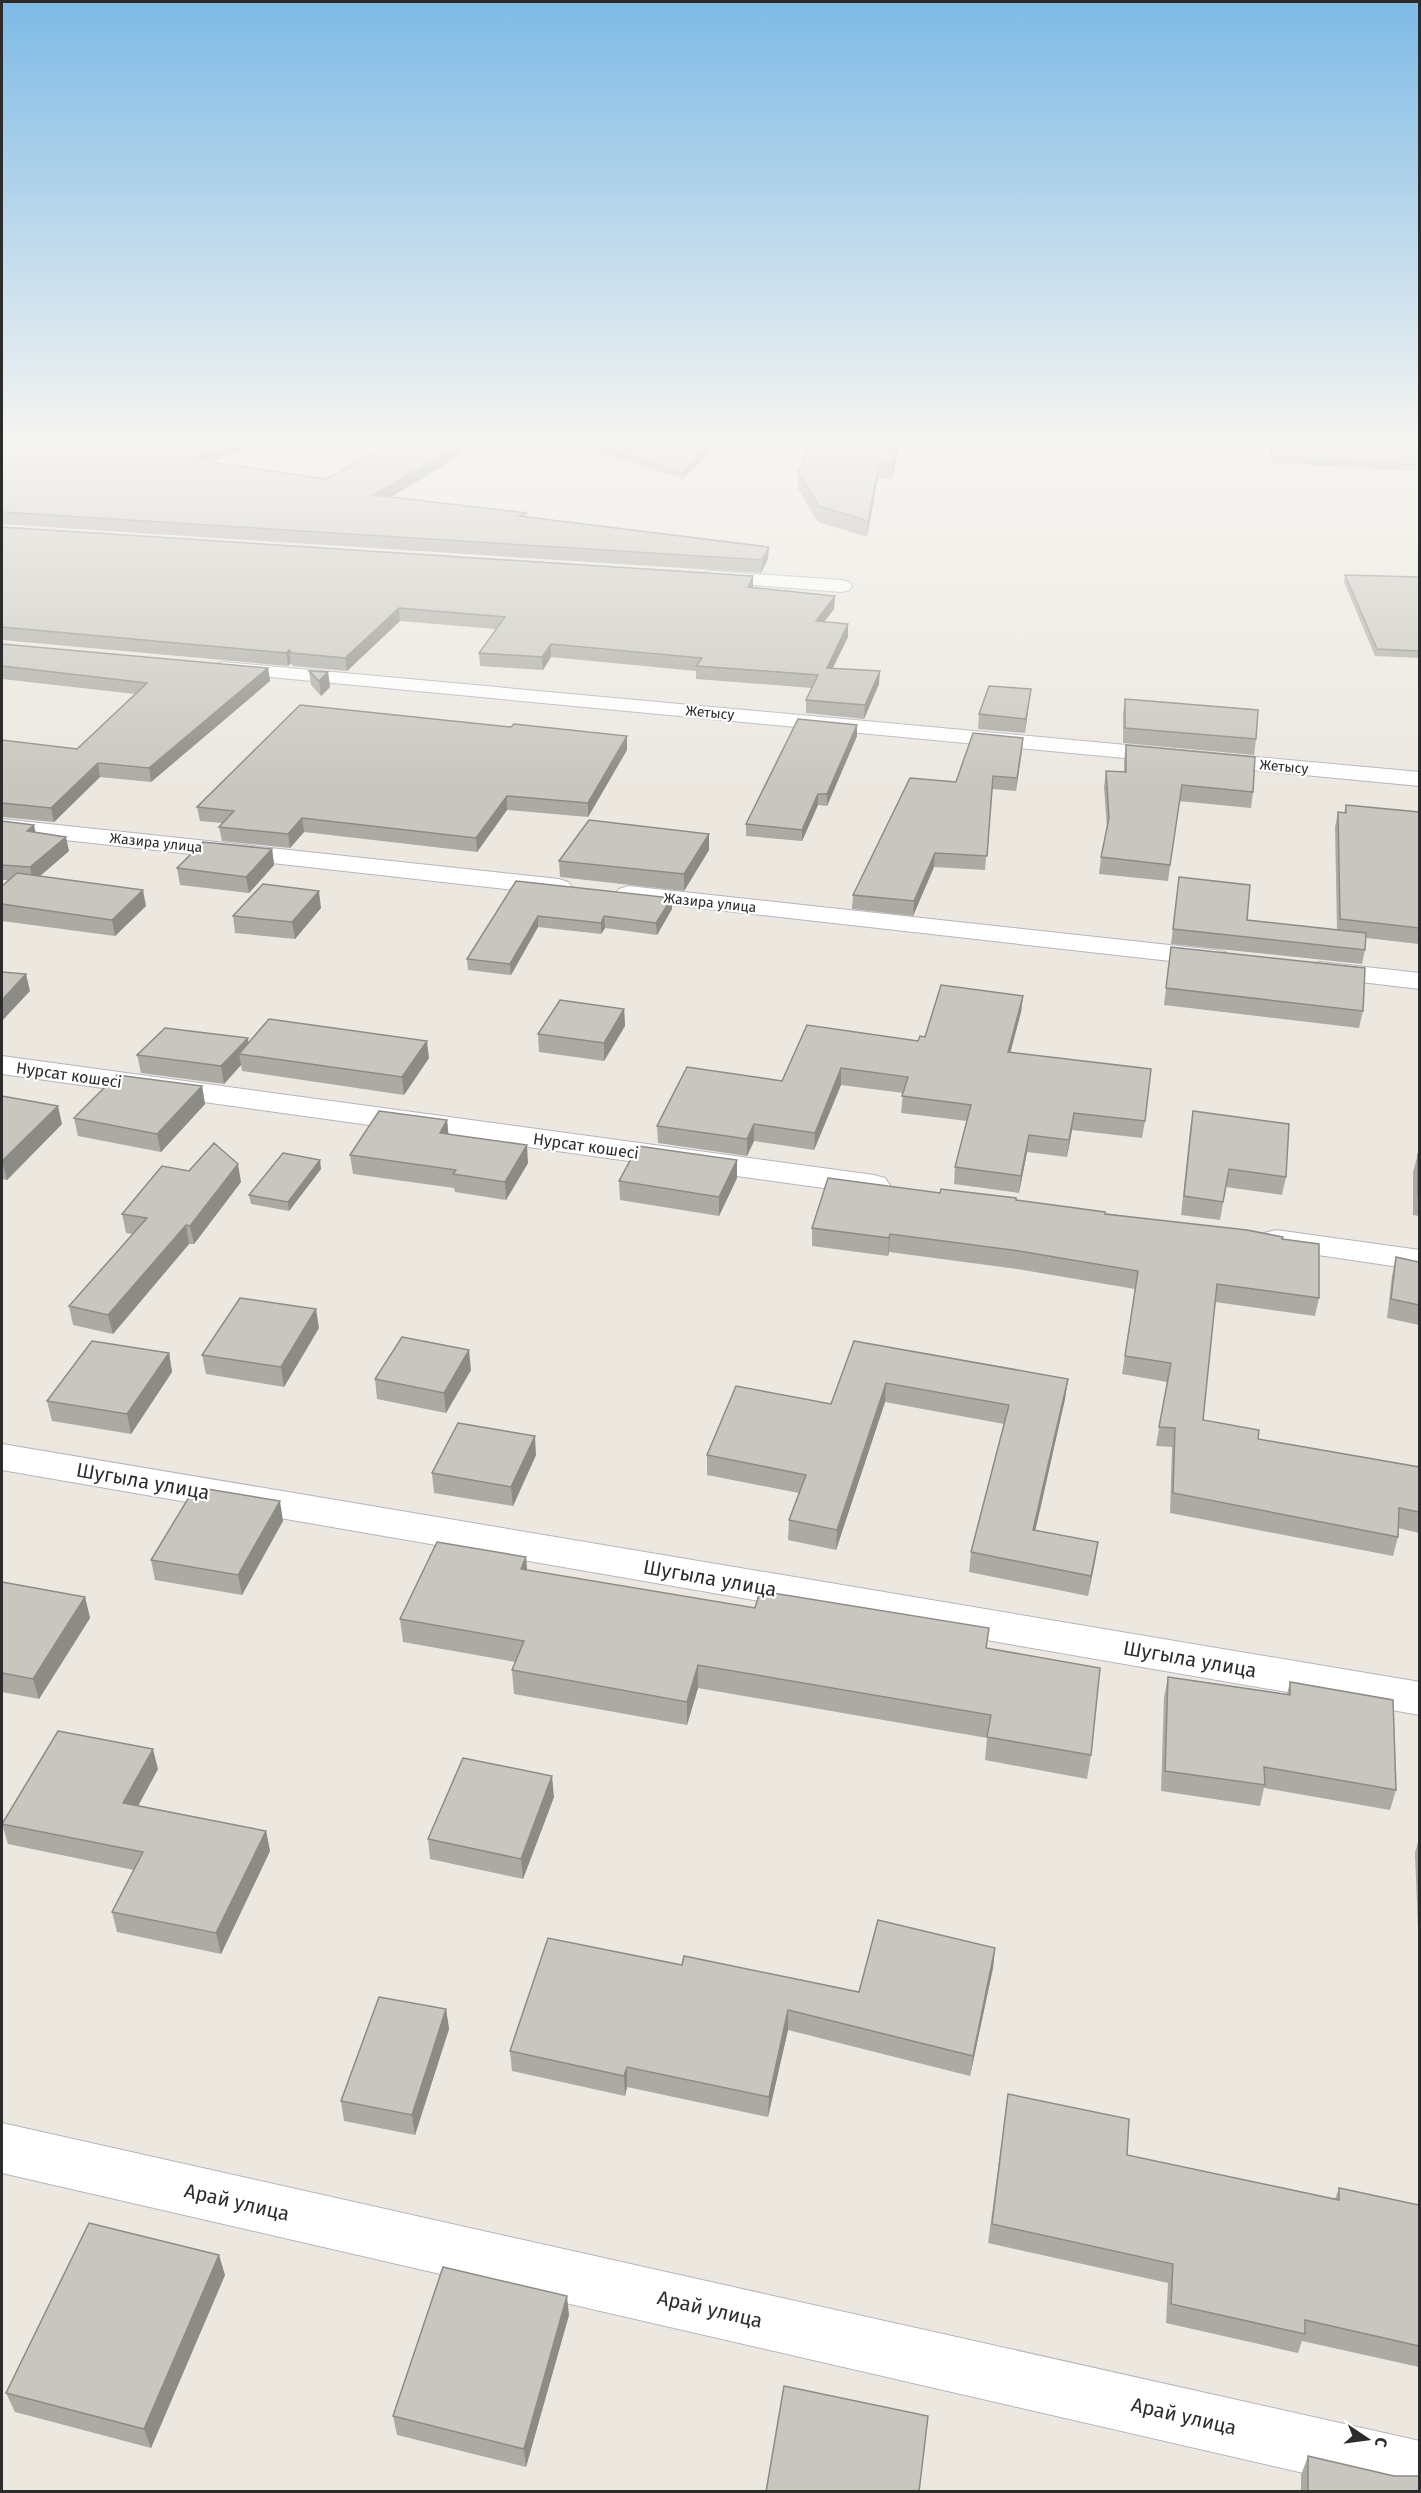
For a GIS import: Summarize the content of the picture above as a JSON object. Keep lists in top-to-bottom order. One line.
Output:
{"streets":{"street":["Жетысу","Жазира улица","Нурсат кошесi","Шугыла улица","Арай улица"]},"north":"right"}
